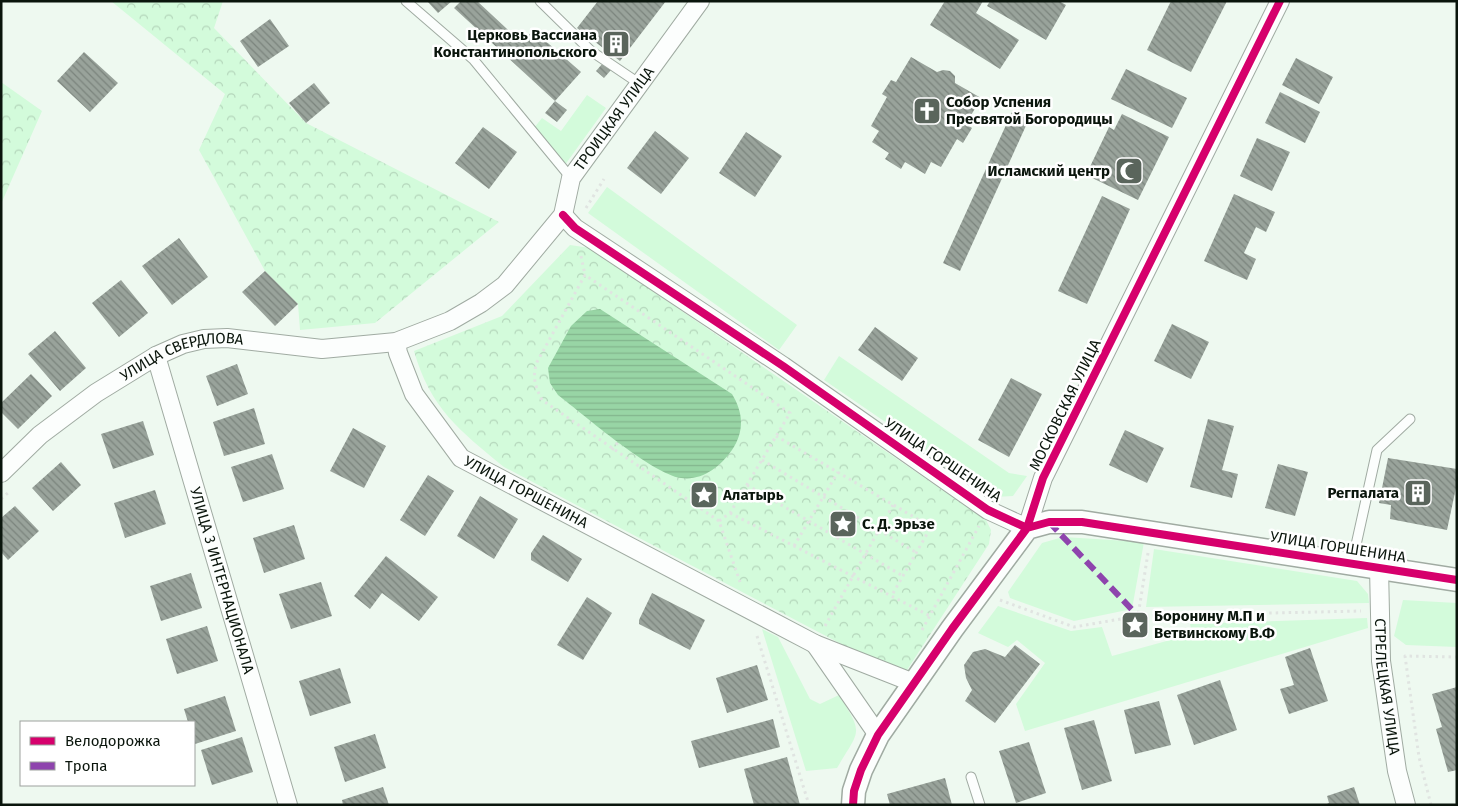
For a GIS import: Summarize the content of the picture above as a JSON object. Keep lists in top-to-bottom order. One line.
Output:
{"streets":{"street":["ТРОИЦКАЯ УЛИЦА","УЛИЦА СВЕРДЛОВА","МОСКОВСКАЯ УЛИЦА","УЛИЦА ГОРШЕНИНА","УЛИЦА 3 ИНТЕРНАЦИОНАЛА","СТРЕЛЕЦКАЯ УЛИЦА"]},"crossings":[["ТРОИЦКАЯ УЛИЦА","УЛИЦА СВЕРДЛОВА"],["ТРОИЦКАЯ УЛИЦА","УЛИЦА ГОРШЕНИНА"],["УЛИЦА СВЕРДЛОВА","УЛИЦА ГОРШЕНИНА"],["УЛИЦА СВЕРДЛОВА","УЛИЦА 3 ИНТЕРНАЦИОНАЛА"],["МОСКОВСКАЯ УЛИЦА","УЛИЦА ГОРШЕНИНА"],["УЛИЦА ГОРШЕНИНА","СТРЕЛЕЦКАЯ УЛИЦА"]],"places":{"building":["Церковь Вассиана Константинопольского","Регпалата"],"church":["Собор Успения Пресвятой Богородицы"],"mosque":["Исламский центр"],"place":["Алатырь","С. Д. Эрьзе","Боронину М.П и Ветвинскому В.Ф"]},"legend":["Велодорожка","Тропа"]}
